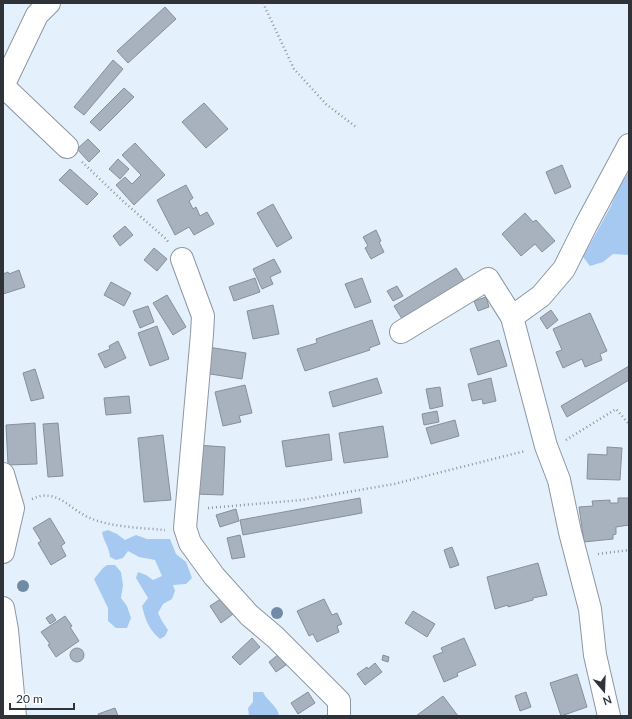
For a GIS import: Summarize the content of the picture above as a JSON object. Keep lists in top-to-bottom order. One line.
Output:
{"scale_bar":"20 m","north":"bottom"}
